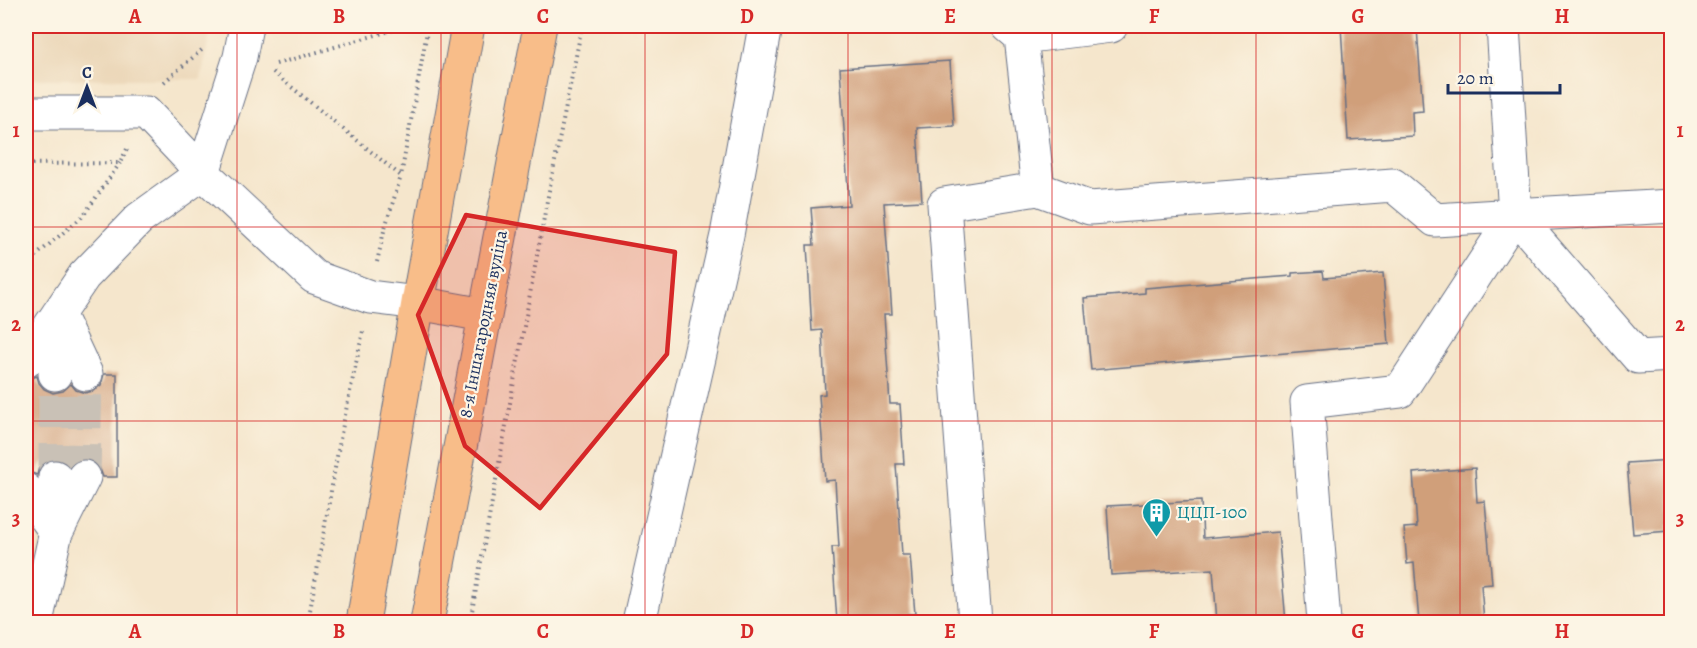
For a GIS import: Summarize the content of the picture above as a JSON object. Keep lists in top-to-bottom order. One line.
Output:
{"streets":{"main road":["8-я Іншагародняя вуліца"]},"places":{"building":["ЦЦП-100"]},"scale_bar":"20 m","north":"top","grid":{"columns":["A","B","C","D","E","F","G","H"],"rows":["1","2","3"]}}
